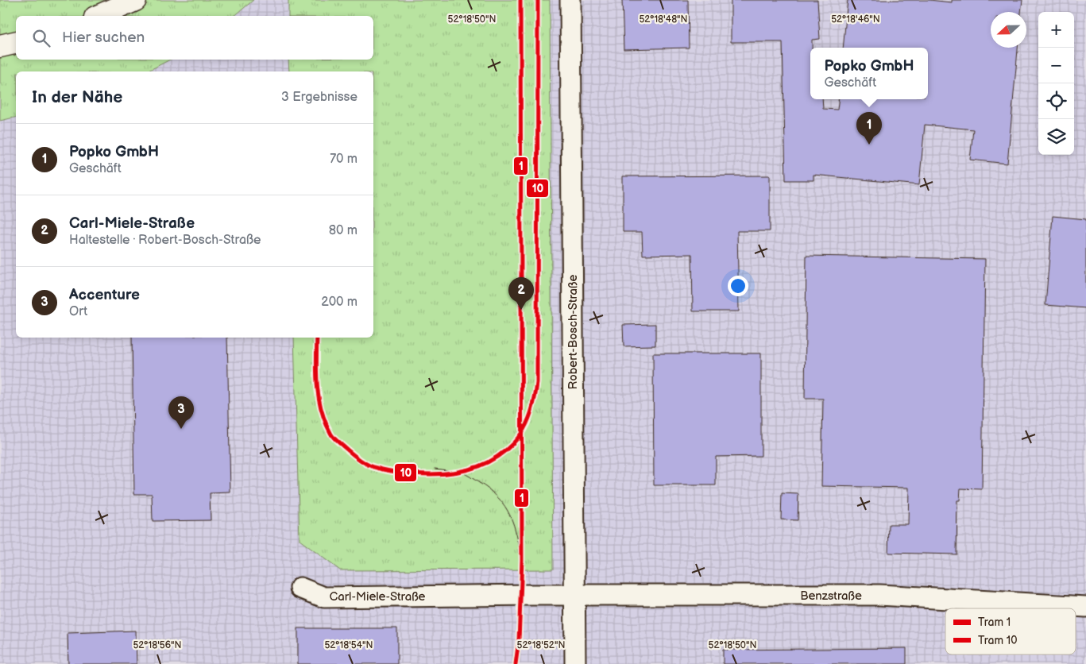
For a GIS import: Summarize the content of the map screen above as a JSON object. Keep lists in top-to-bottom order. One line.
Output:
{"streets":{"street":["Robert-Bosch-Straße","Benzstraße","Carl-Miele-Straße"]},"crossings":[["Robert-Bosch-Straße","Benzstraße"],["Robert-Bosch-Straße","Carl-Miele-Straße"],["Benzstraße","Carl-Miele-Straße"]],"lines":["tram line 1","tram line 10"],"legend":["Tram 1","Tram 10"],"north":"left","page":{"map_buttons":["+","−"],"search":"Hier suchen","popup":["Popko GmbH","Geschäft"],"heading":["In der Nähe","3 Ergebnisse"],"pins":["1","2","3"],"list":[{"mark":"1","name":"Popko GmbH","note":"Geschäft","value":"70 m"},{"mark":"2","name":"Carl-Miele-Straße","note":"Haltestelle · Robert-Bosch-Straße","value":"80 m"},{"mark":"3","name":"Accenture","note":"Ort","value":"200 m"}]},"coordinates":["52°18'50\"N","52°18'48\"N","52°18'46\"N","52°18'56\"N","52°18'54\"N","52°18'52\"N"]}
